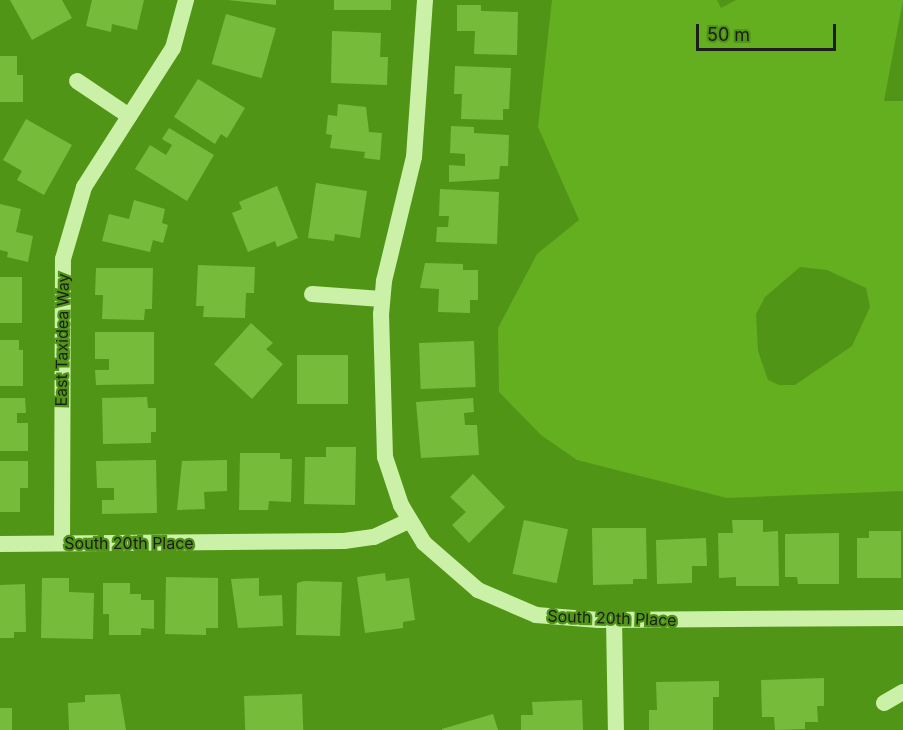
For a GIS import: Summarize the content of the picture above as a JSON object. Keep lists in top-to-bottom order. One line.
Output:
{"streets":{"street":["East Taxidea Way","South 20th Place"]},"crossings":[["East Taxidea Way","South 20th Place"]],"scale_bar":"50 m"}
